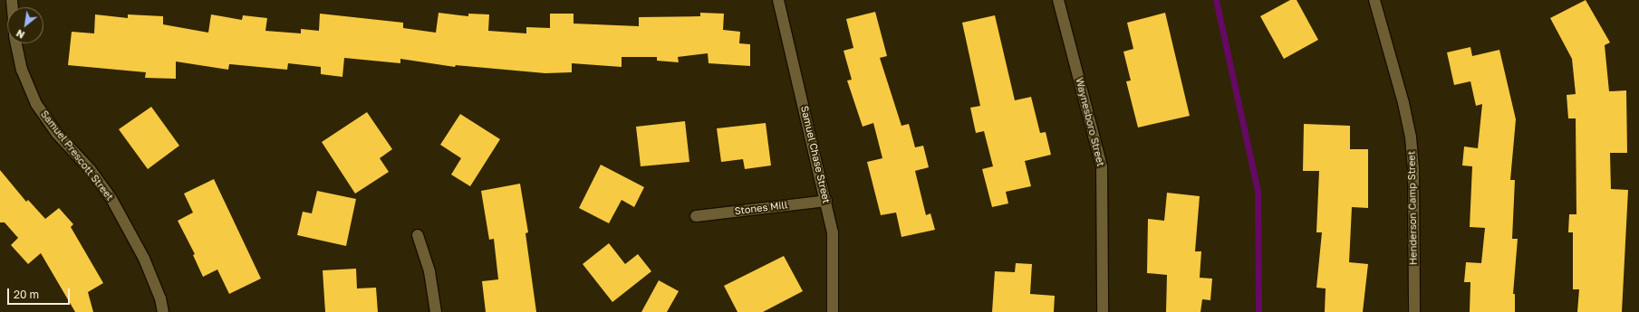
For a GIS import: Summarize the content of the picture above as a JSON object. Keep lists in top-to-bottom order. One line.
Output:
{"streets":{"street":["Waynesboro Street","Samuel Chase Street","Samuel Prescott Street","Stones Mill","Henderson Camp Street"]},"crossings":[["Samuel Chase Street","Stones Mill"]],"scale_bar":"20 m","north":"bottom left"}
